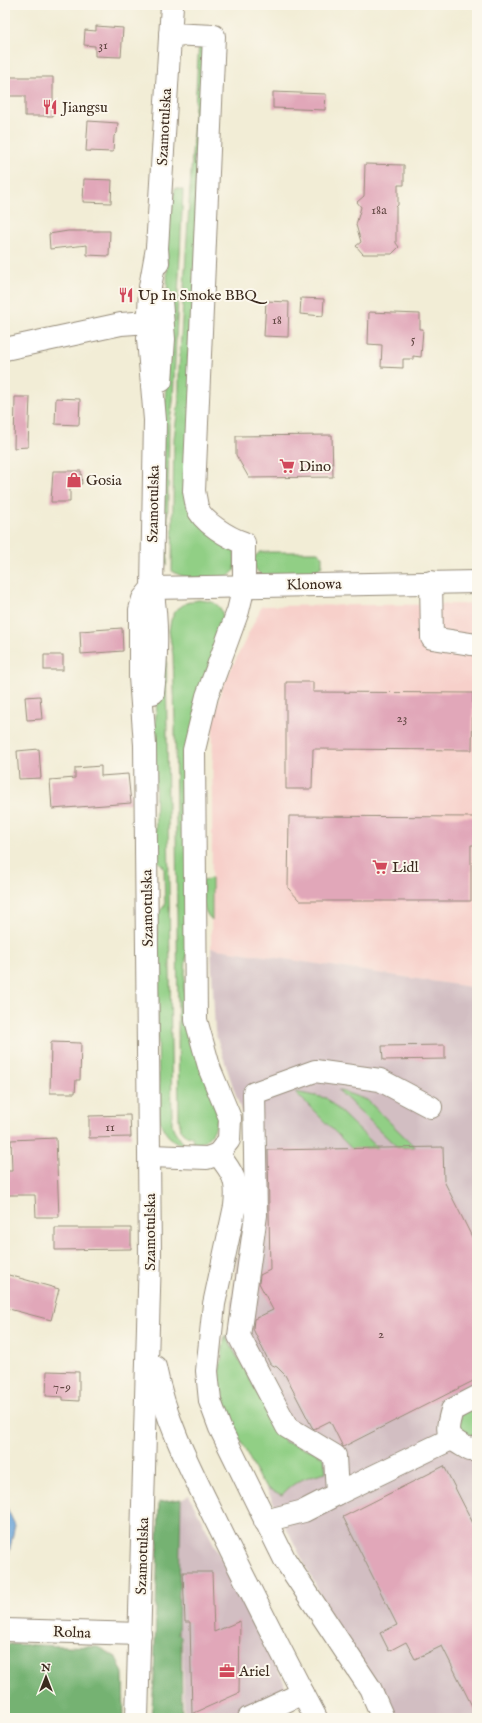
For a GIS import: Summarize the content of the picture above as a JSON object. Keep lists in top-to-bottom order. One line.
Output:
{"streets":{"street":["Szamotulska","Klonowa","Rolna"]},"crossings":[["Szamotulska","Klonowa"],["Szamotulska","Rolna"]],"places":{"restaurant":["Jiangsu","Up In Smoke BBQ"],"supermarket":["Dino","Lidl"],"shop":["Gosia"],"office":["Ariel"]},"house_numbers":["31","18a","18","5","23","11","2","7-9"],"north":"top"}
